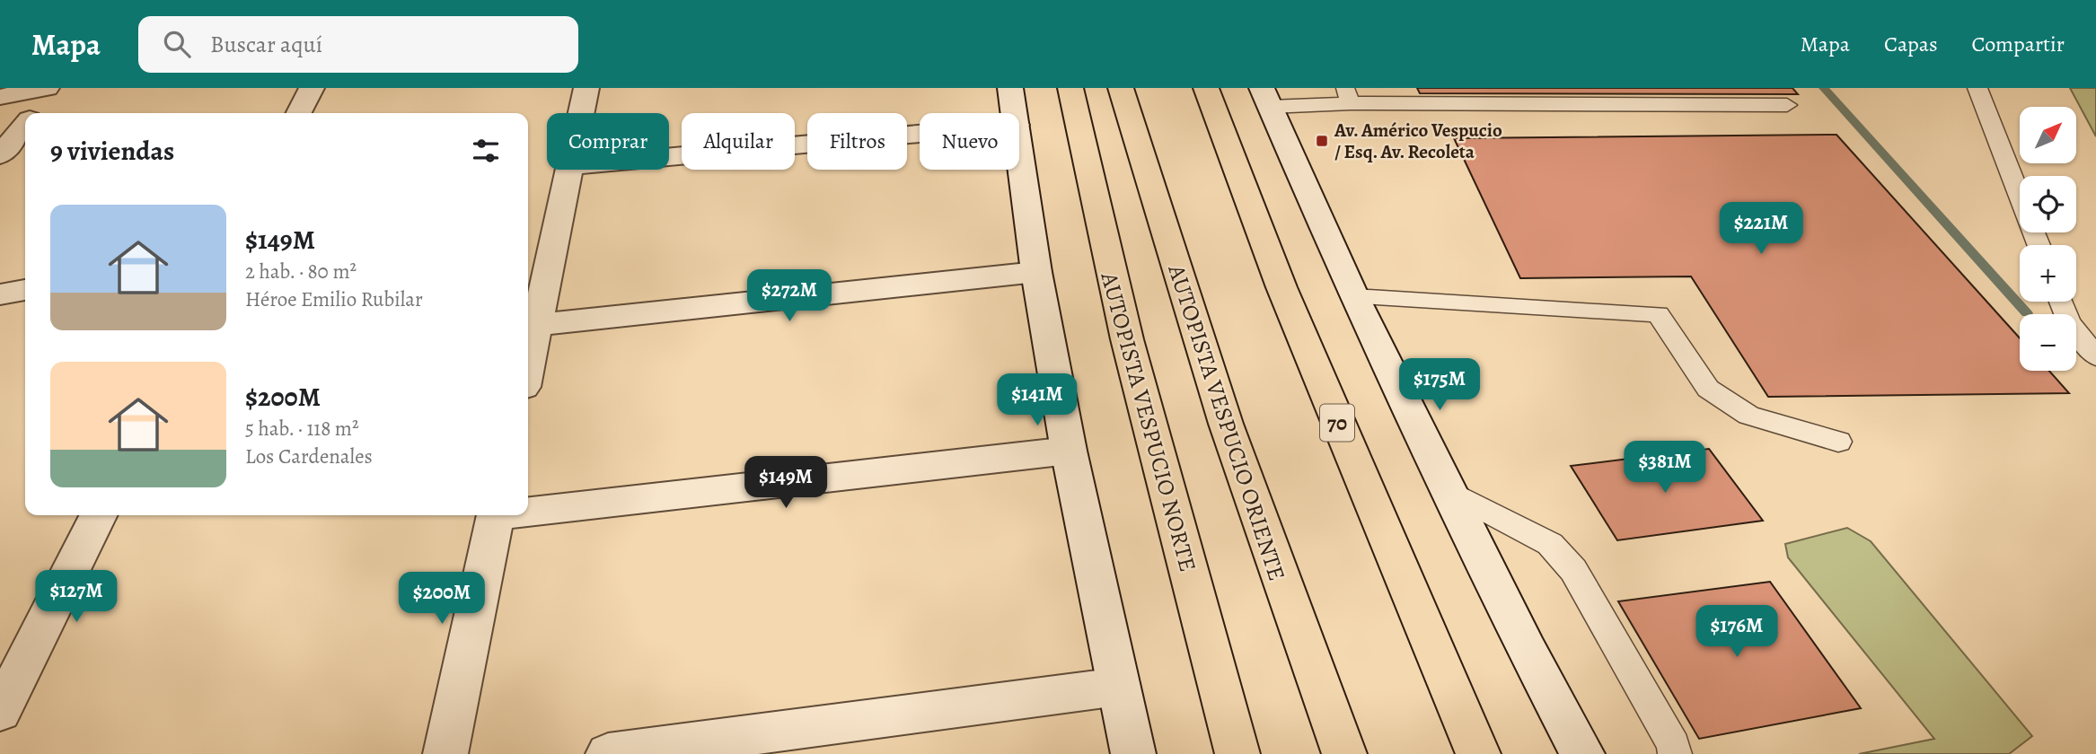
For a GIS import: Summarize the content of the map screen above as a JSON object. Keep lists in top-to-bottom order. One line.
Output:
{"streets":{"highway":["AUTOPISTA VESPUCIO NORTE","AUTOPISTA VESPUCIO ORIENTE","70"]},"places":{"transit":["Av. Américo Vespucio / Esq. Av. Recoleta"]},"north":"top right","page":{"header":"Mapa","search":"Buscar aquí","nav":["Mapa","Capas","Compartir"],"map_buttons":["+","−"],"chip":["Comprar","Alquilar","Filtros","Nuevo"],"heading":"9 viviendas","list":[{"name":"$149M","note":"2 hab. · 80 m² · Héroe Emilio Rubilar"},{"name":"$200M","note":"5 hab. · 118 m² · Los Cardenales"}],"price":["$221M","$272M","$175M","$141M","$381M","$149M","$127M","$200M","$176M"]}}
